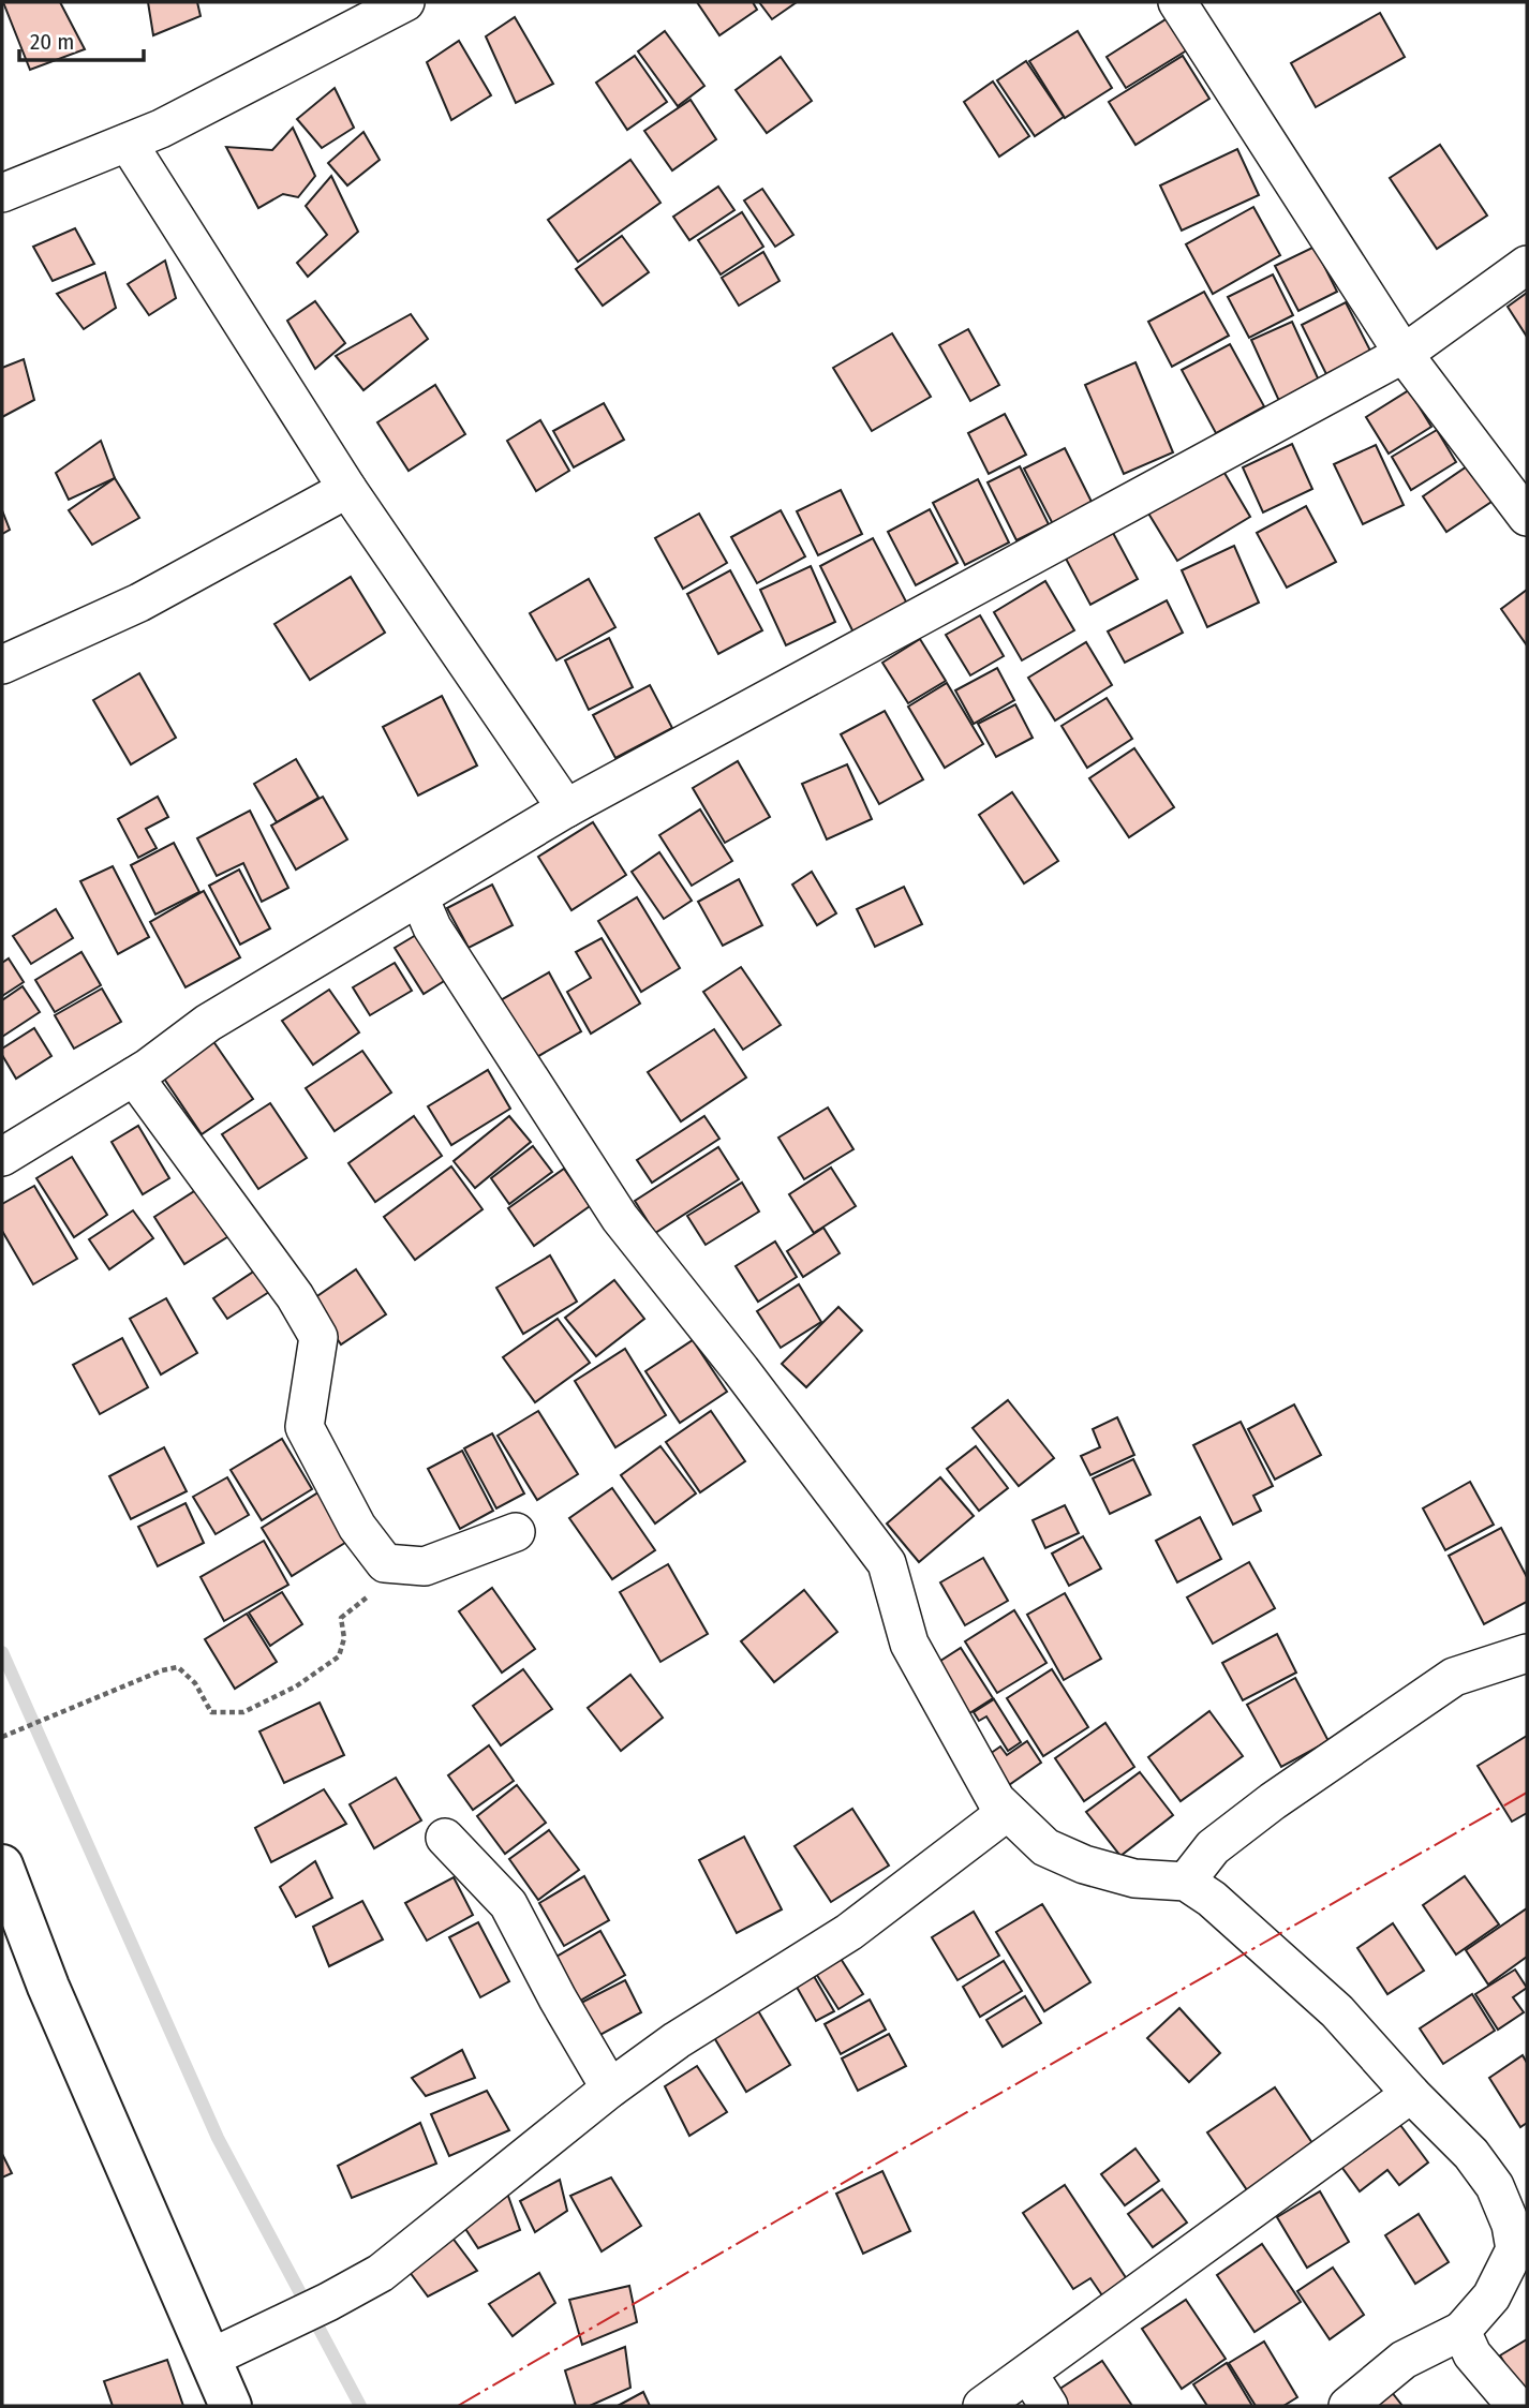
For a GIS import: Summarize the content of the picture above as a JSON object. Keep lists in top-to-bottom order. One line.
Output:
{"scale_bar":"20 m"}
